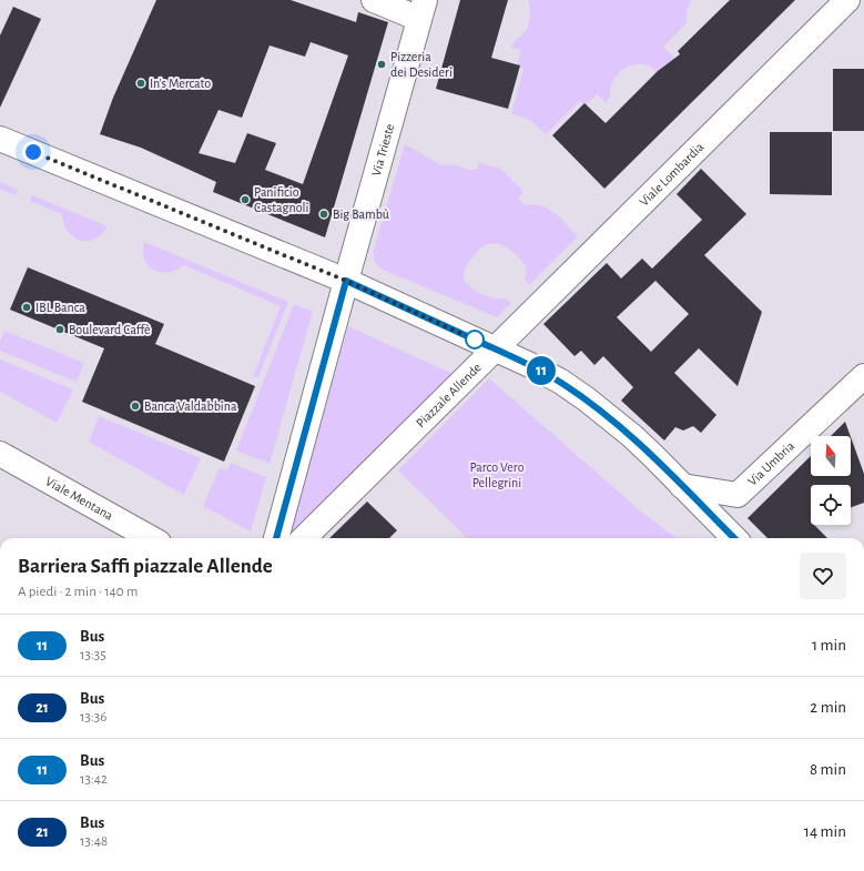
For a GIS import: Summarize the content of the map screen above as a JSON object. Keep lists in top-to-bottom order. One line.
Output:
{"streets":{"street":["Via Trieste","Viale Lombardia","Piazzale Allende","Via Umbria","Viale Mentana"]},"crossings":[["Via Trieste","Piazzale Allende"],["Viale Lombardia","Piazzale Allende"]],"parks":["Parco Vero Pellegrini"],"places":["Pizzeria dei Desideri","In's Mercato","Panificio Castagnoli","Big Bambù","IBL Banca","Boulevard Caffè","Banca Valdabbina"],"lines":["bus line 11"],"north":"top","page":{"on_map":"11","heading":["Barriera Saffi piazzale Allende","A piedi · 2 min · 140 m"],"list":[{"mark":"11","name":"Bus","note":"13:35","value":"1 min"},{"mark":"21","name":"Bus","note":"13:36","value":"2 min"},{"mark":"11","name":"Bus","note":"13:42","value":"8 min"},{"mark":"21","name":"Bus","note":"13:48","value":"14 min"}]}}
